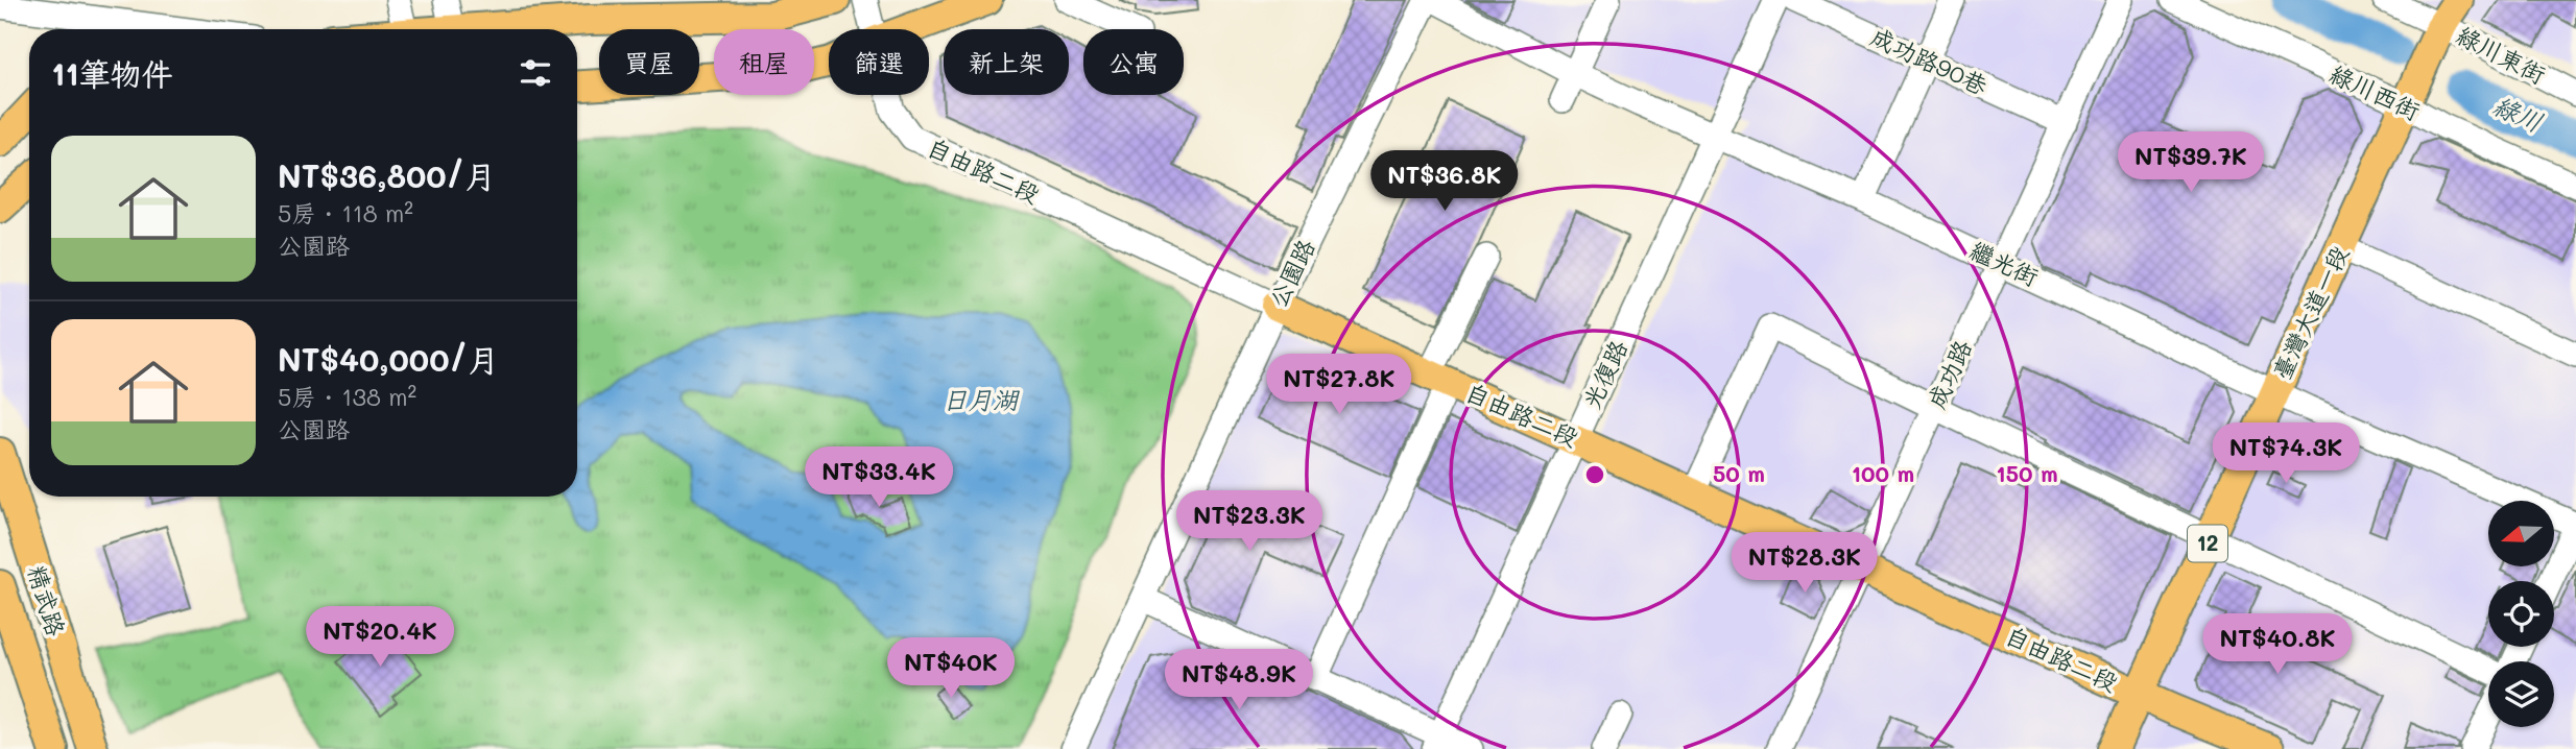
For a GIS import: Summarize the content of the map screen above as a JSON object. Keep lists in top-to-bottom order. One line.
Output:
{"streets":{"main road":["自由路二段","臺灣大道一段","12","精武路"],"street":["綠川東街","成功路90巷","綠川西街","繼光街","公園路","光復路","成功路"]},"crossings":[["綠川東街","臺灣大道一段"],["成功路90巷","成功路"],["綠川西街","臺灣大道一段"],["自由路二段","公園路"],["自由路二段","臺灣大道一段"],["自由路二段","光復路"],["自由路二段","成功路"],["繼光街","臺灣大道一段"],["繼光街","光復路"],["繼光街","成功路"]],"water":["綠川","日月湖"],"north":"left","page":{"chip":["買屋","租屋","篩選","新上架","公寓"],"heading":"11筆物件","list":[{"name":"NT$36,800/月","note":"5房 · 118 m² · 公園路"},{"name":"NT$40,000/月","note":"5房 · 138 m² · 公園路"}],"price":["NT$39.7K","NT$36.8K","NT$27.8K","NT$74.3K","NT$33.4K","NT$23.3K","NT$28.3K","NT$20.4K","NT$40.8K","NT$40K","NT$48.9K"]},"rings":["50 m","100 m","150 m"]}
